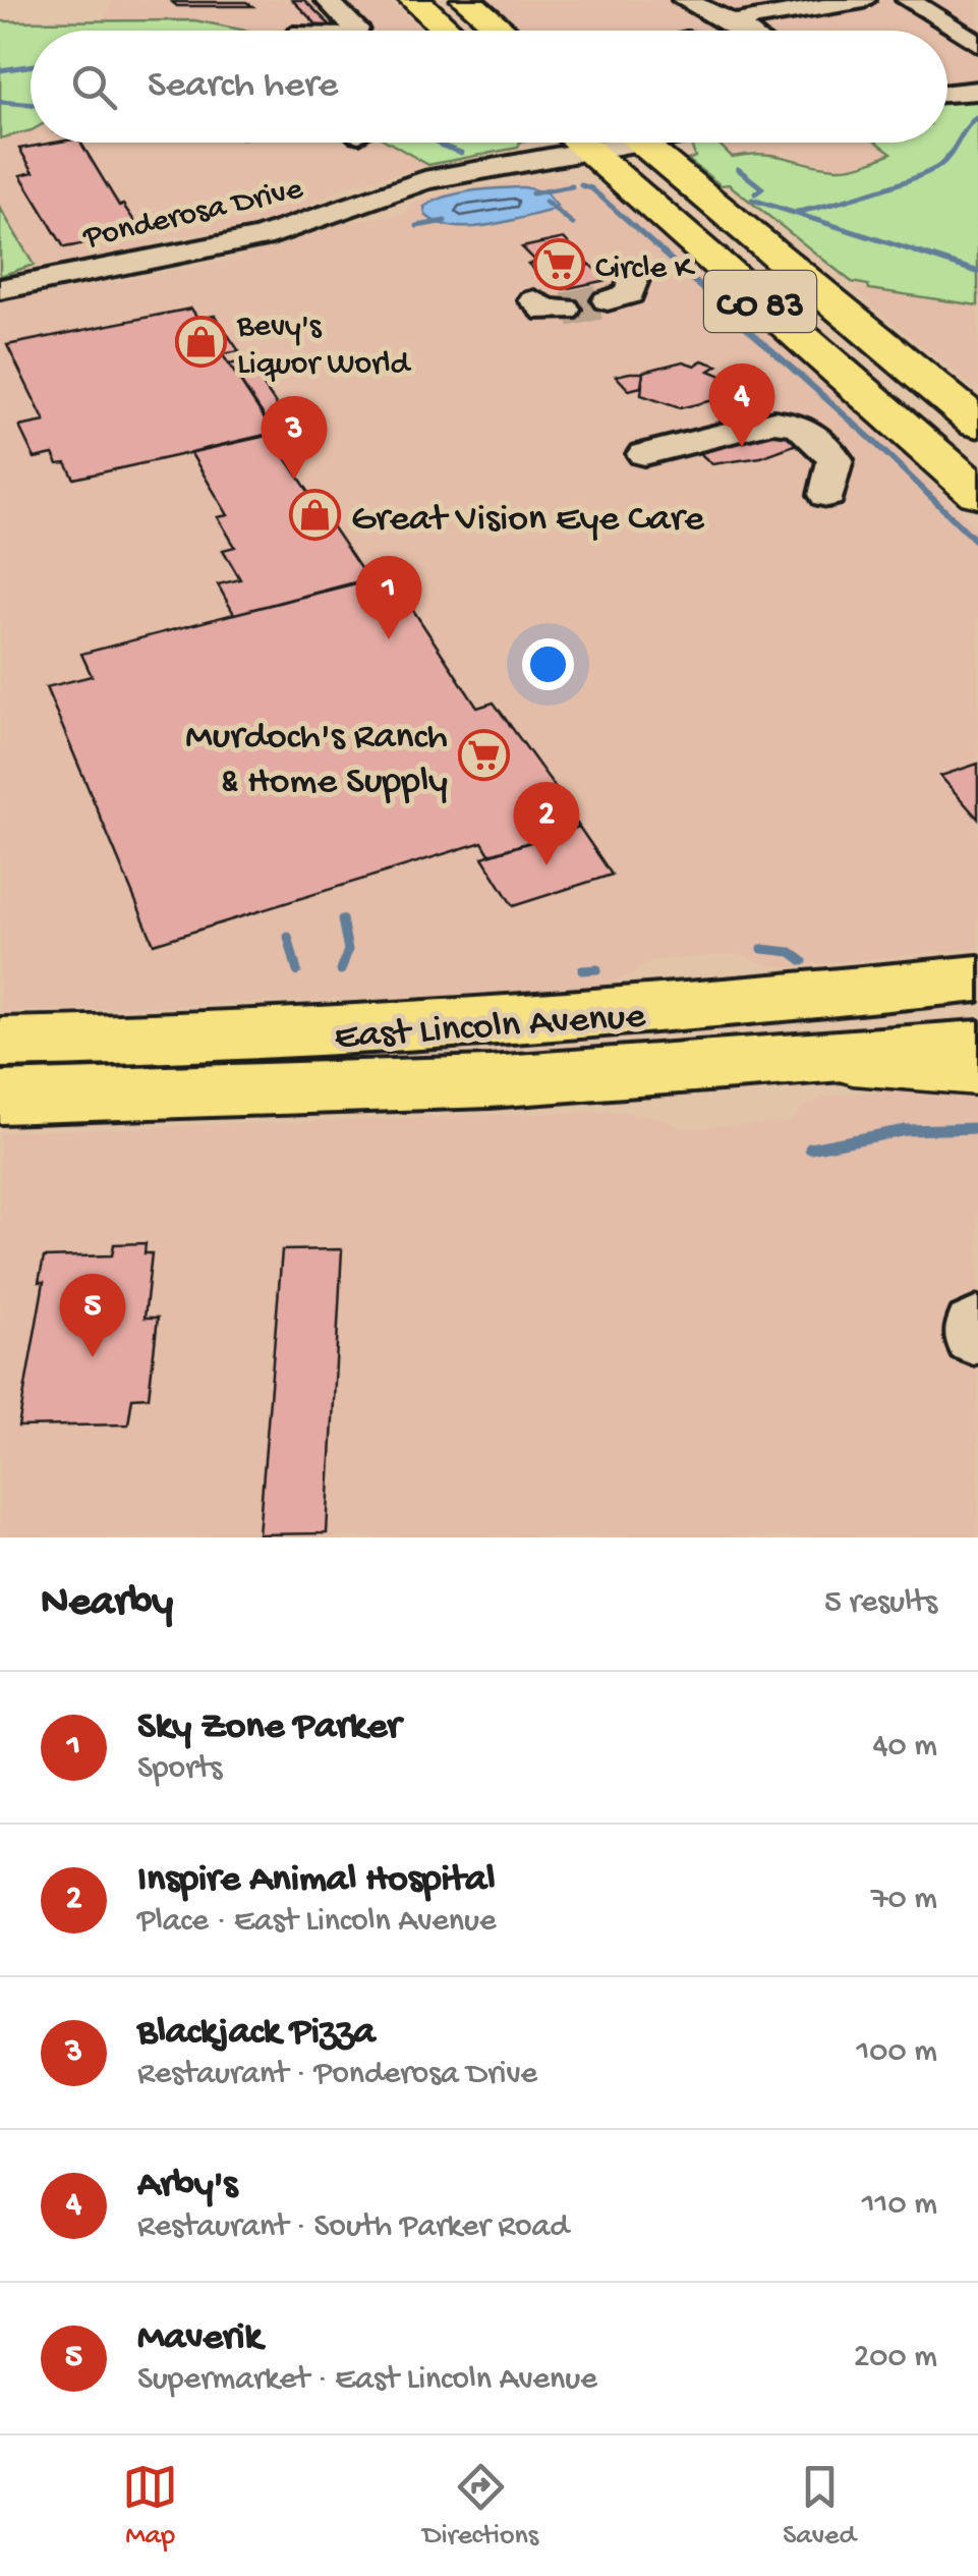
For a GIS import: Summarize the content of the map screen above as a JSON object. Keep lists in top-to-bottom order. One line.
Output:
{"streets":{"highway":["CO 83"],"main road":["East Lincoln Avenue"],"street":["Ponderosa Drive"]},"places":{"supermarket":["Circle K","Murdoch's Ranch & Home Supply"],"shop":["Bevy's Liquor World","Great Vision Eye Care"]},"page":{"search":"Search here","pins":["4","3","1","2","5"],"heading":["Nearby","5 results"],"list":[{"mark":"1","name":"Sky Zone Parker","note":"Sports","value":"40 m"},{"mark":"2","name":"Inspire Animal Hospital","note":"Place · East Lincoln Avenue","value":"70 m"},{"mark":"3","name":"Blackjack Pizza","note":"Restaurant · Ponderosa Drive","value":"100 m"},{"mark":"4","name":"Arby's","note":"Restaurant · South Parker Road","value":"110 m"},{"mark":"5","name":"Maverik","note":"Supermarket · East Lincoln Avenue","value":"200 m"}],"nav":["Map","Directions","Saved"]}}
